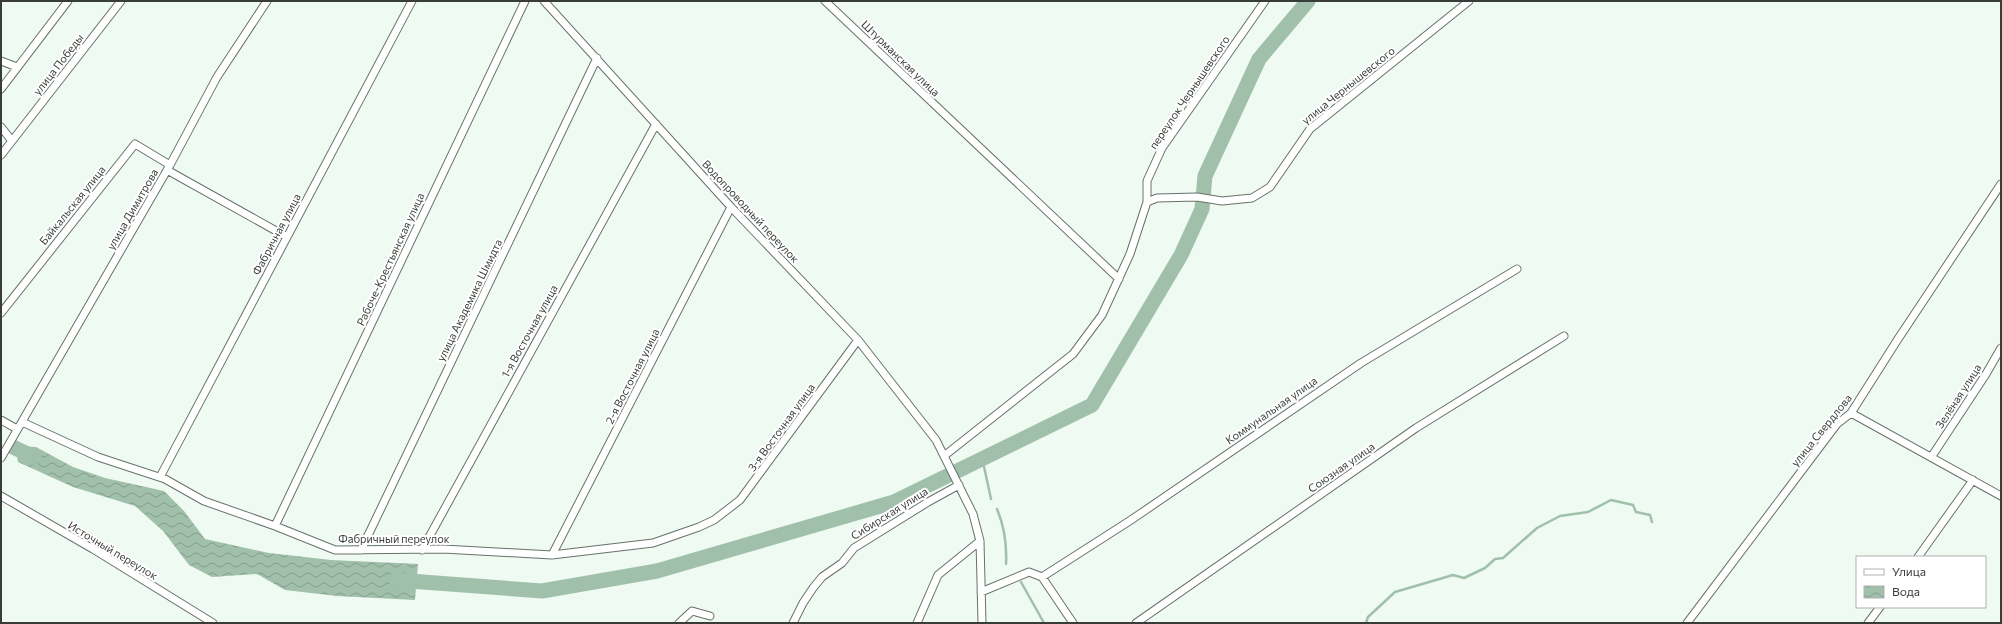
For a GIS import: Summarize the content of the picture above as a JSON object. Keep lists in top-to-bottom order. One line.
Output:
{"streets":{"street":["Штурманская улица","улица Победы","улица Чернышевского","переулок Чернышевского","Байкальская улица","улица Димитрова","Водопроводный переулок","Фабричная улица","Рабоче-Крестьянская улица","улица Академика Шмидта","1-я Восточная улица","2-я Восточная улица","Зелёная улица","Коммунальная улица","3-я Восточная улица","улица Свердлова","Союзная улица","Сибирская улица","Фабричный переулок","Источный переулок"]},"crossings":[["Штурманская улица","переулок Чернышевского"],["улица Чернышевского","переулок Чернышевского"],["переулок Чернышевского","Водопроводный переулок"],["Байкальская улица","улица Димитрова"],["улица Димитрова","Фабричный переулок"],["Водопроводный переулок","улица Академика Шмидта"],["Водопроводный переулок","1-я Восточная улица"],["Водопроводный переулок","2-я Восточная улица"],["Водопроводный переулок","3-я Восточная улица"],["Водопроводный переулок","Сибирская улица"],["Фабричная улица","Фабричный переулок"],["Рабоче-Крестьянская улица","Фабричный переулок"],["улица Академика Шмидта","Фабричный переулок"],["1-я Восточная улица","Фабричный переулок"],["2-я Восточная улица","Фабричный переулок"],["3-я Восточная улица","Фабричный переулок"]],"legend":["Улица","Вода"]}
